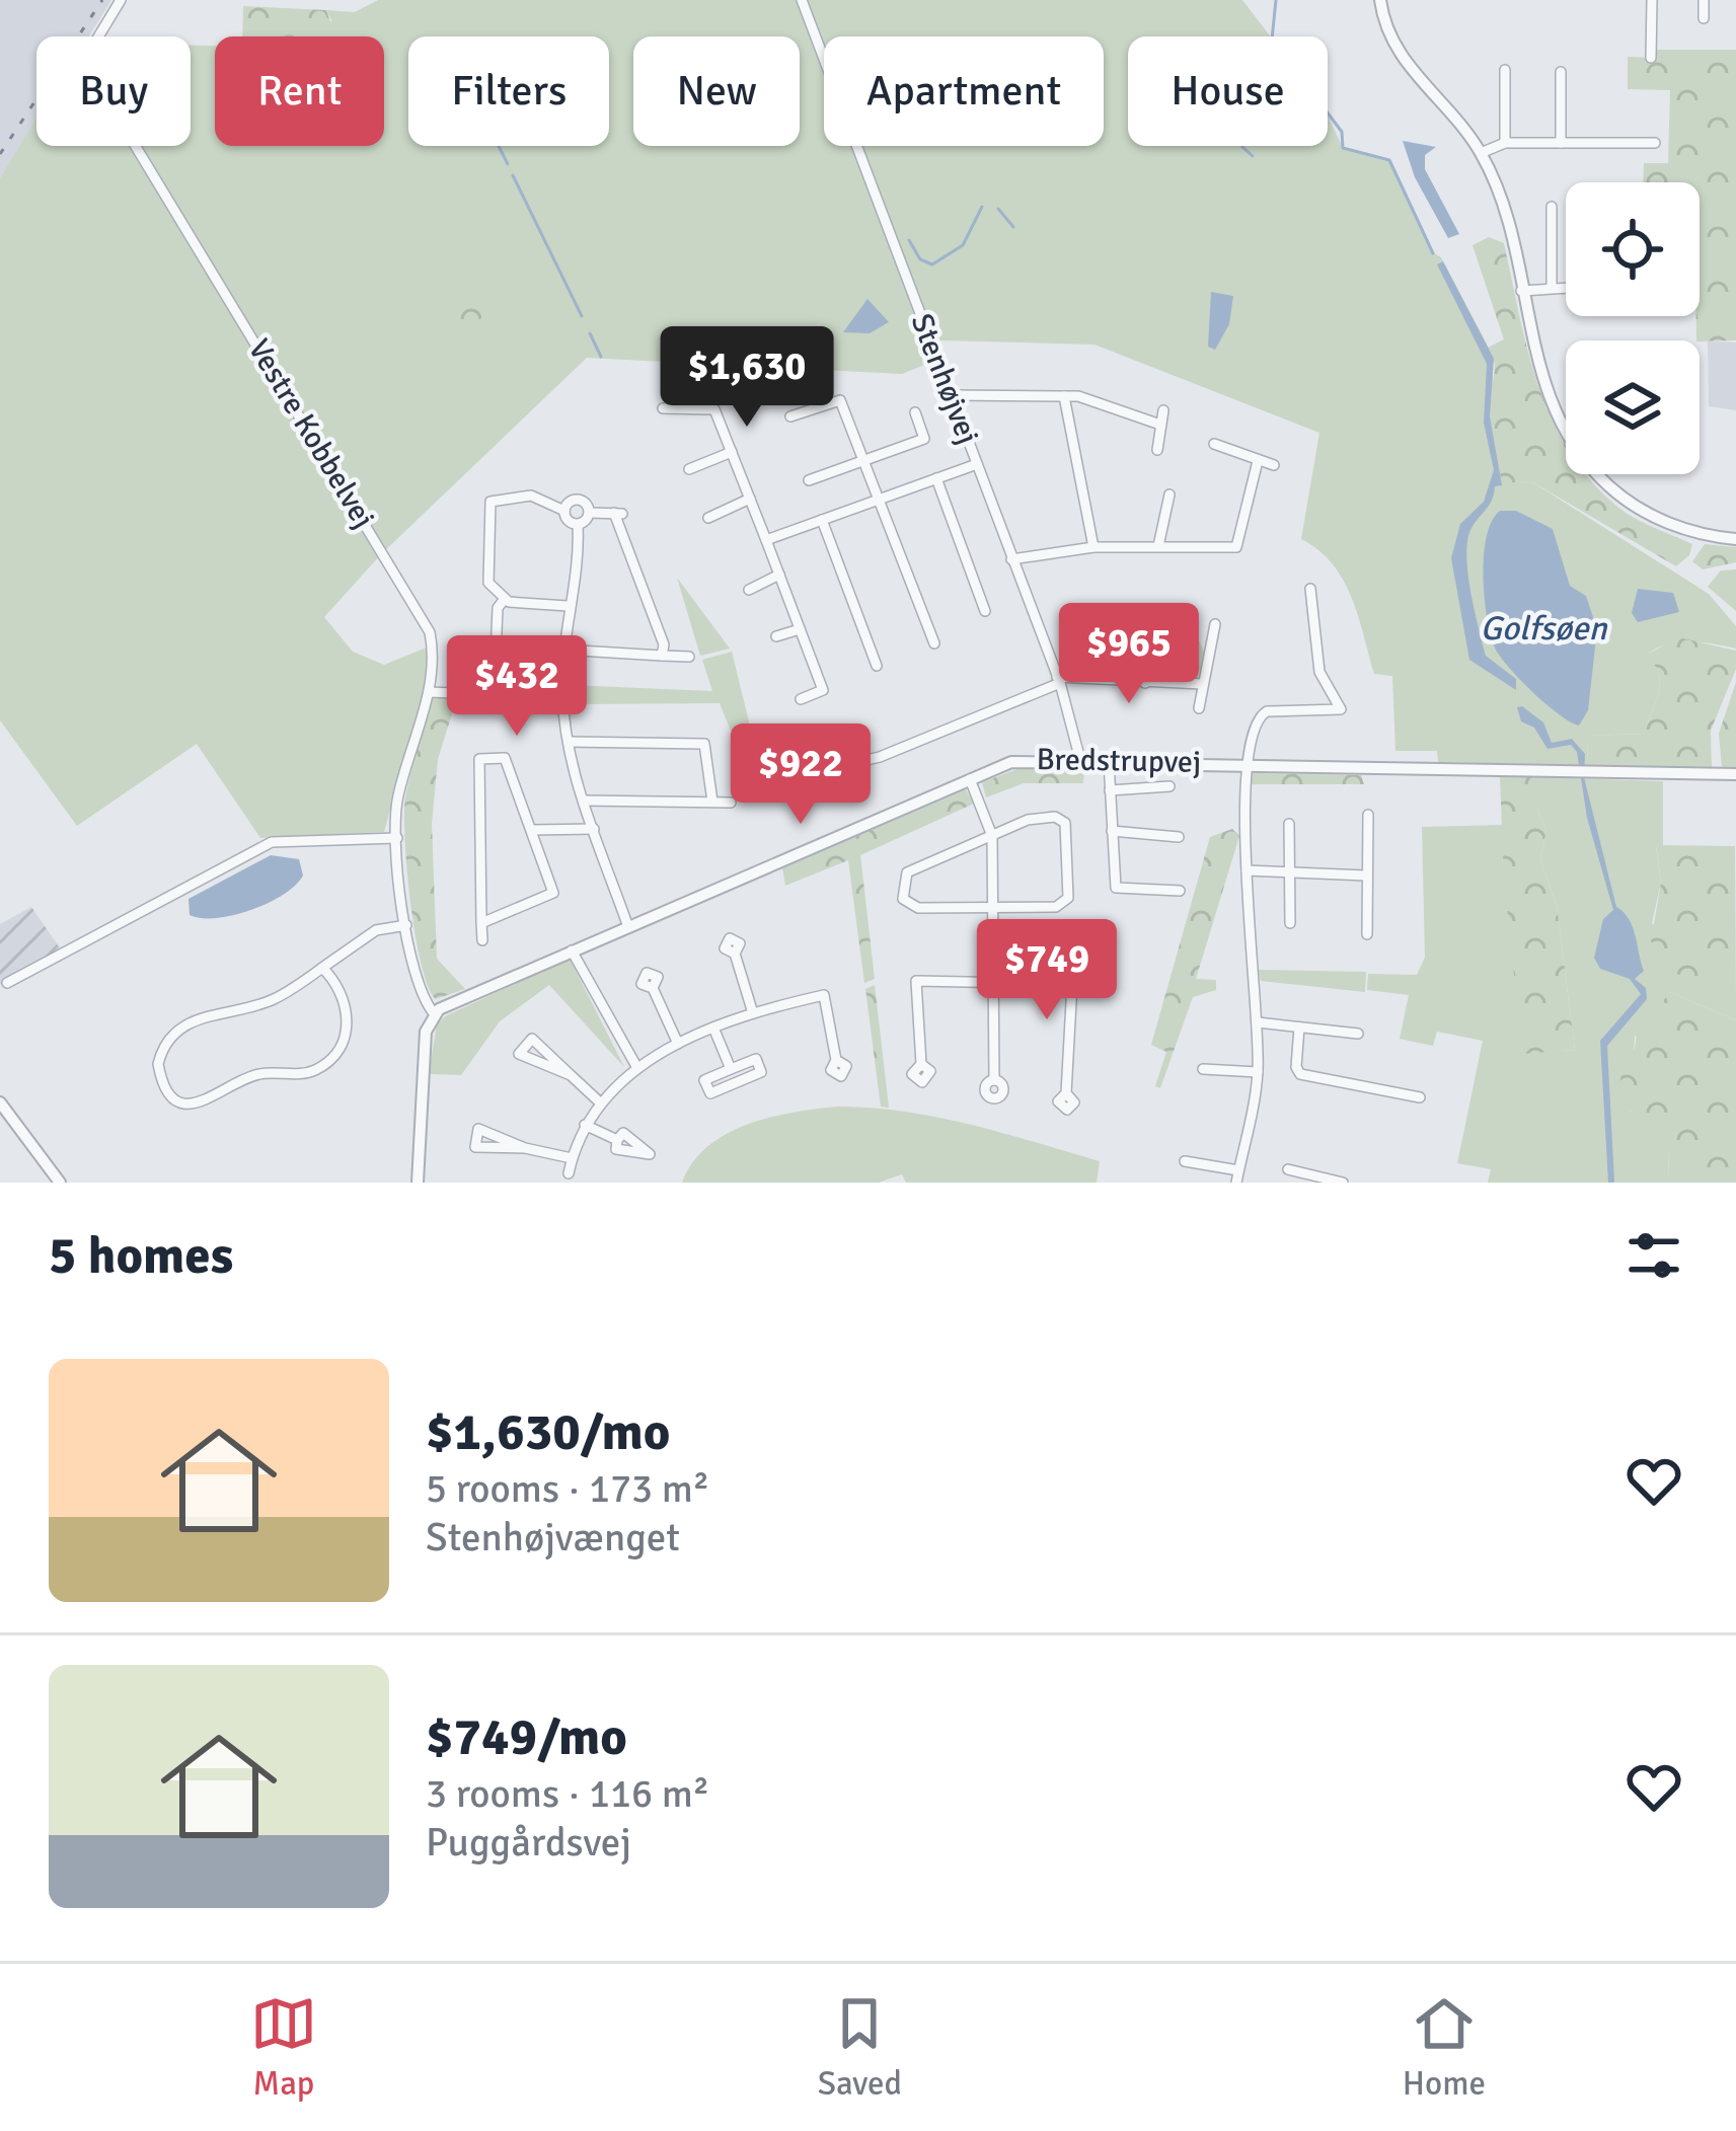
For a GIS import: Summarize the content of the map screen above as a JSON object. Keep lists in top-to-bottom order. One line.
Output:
{"streets":{"street":["Stenhøjvej","Vestre Kobbelvej","Bredstrupvej"]},"crossings":[["Stenhøjvej","Bredstrupvej"],["Vestre Kobbelvej","Bredstrupvej"]],"water":["Golfsøen"],"page":{"chip":["Buy","Rent","Filters","New","Apartment","House"],"price":["$1,630","$965","$432","$922","$749"],"heading":"5 homes","list":[{"name":"$1,630/mo","note":"5 rooms · 173 m² · Stenhøjvænget"},{"name":"$749/mo","note":"3 rooms · 116 m² · Puggårdsvej"}],"tabs":["Map","Saved","Home"]}}
